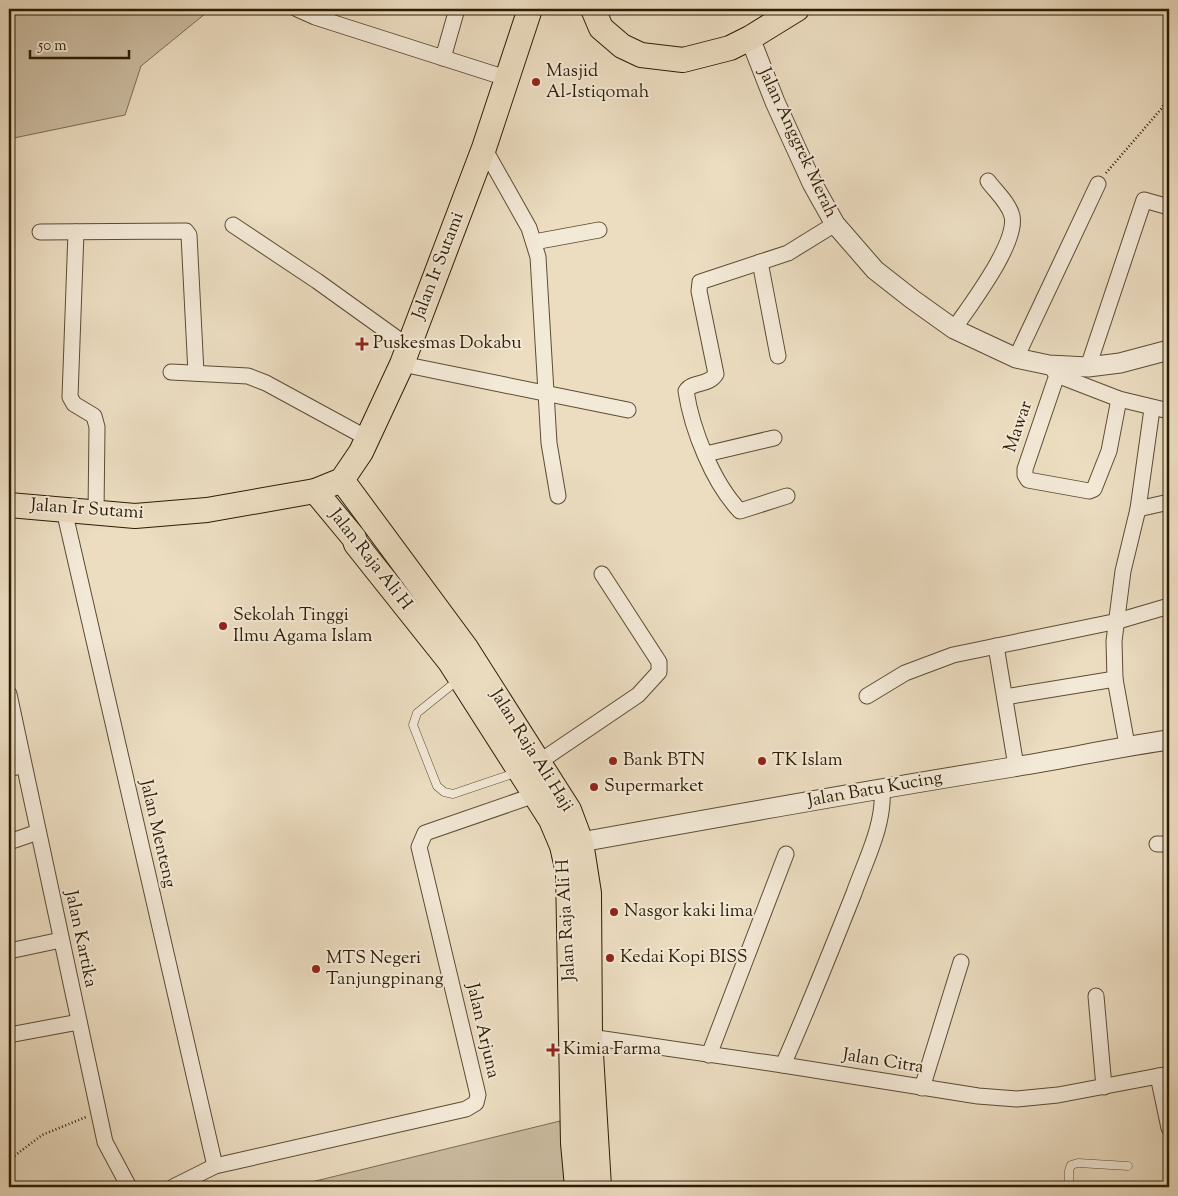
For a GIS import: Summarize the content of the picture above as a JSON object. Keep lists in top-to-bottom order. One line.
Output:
{"streets":{"main road":["Jalan Ir Sutami","Jalan Raja Ali H","Jalan Raja Ali Haji"],"street":["Jalan Anggrek Merah","Mawar","Jalan Batu Kucing","Jalan Menteng","Jalan Kartika","Jalan Arjuna","Jalan Citra"]},"crossings":[["Jalan Anggrek Merah","Mawar"],["Jalan Ir Sutami","Jalan Raja Ali H"],["Jalan Ir Sutami","Jalan Raja Ali Haji"],["Jalan Ir Sutami","Jalan Menteng"],["Jalan Raja Ali H","Jalan Raja Ali Haji"],["Jalan Raja Ali H","Jalan Arjuna"],["Jalan Raja Ali Haji","Jalan Batu Kucing"],["Jalan Raja Ali Haji","Jalan Citra"],["Jalan Menteng","Jalan Arjuna"]],"places":{"other":["Masjid Al-Istiqomah","Sekolah Tinggi Ilmu Agama Islam","Bank BTN","TK Islam","Supermarket","Nasgor kaki lima","Kedai Kopi BISS","MTS Negeri Tanjungpinang"],"health":["Puskesmas Dokabu","Kimia Farma"]},"scale_bar":"50 m"}
